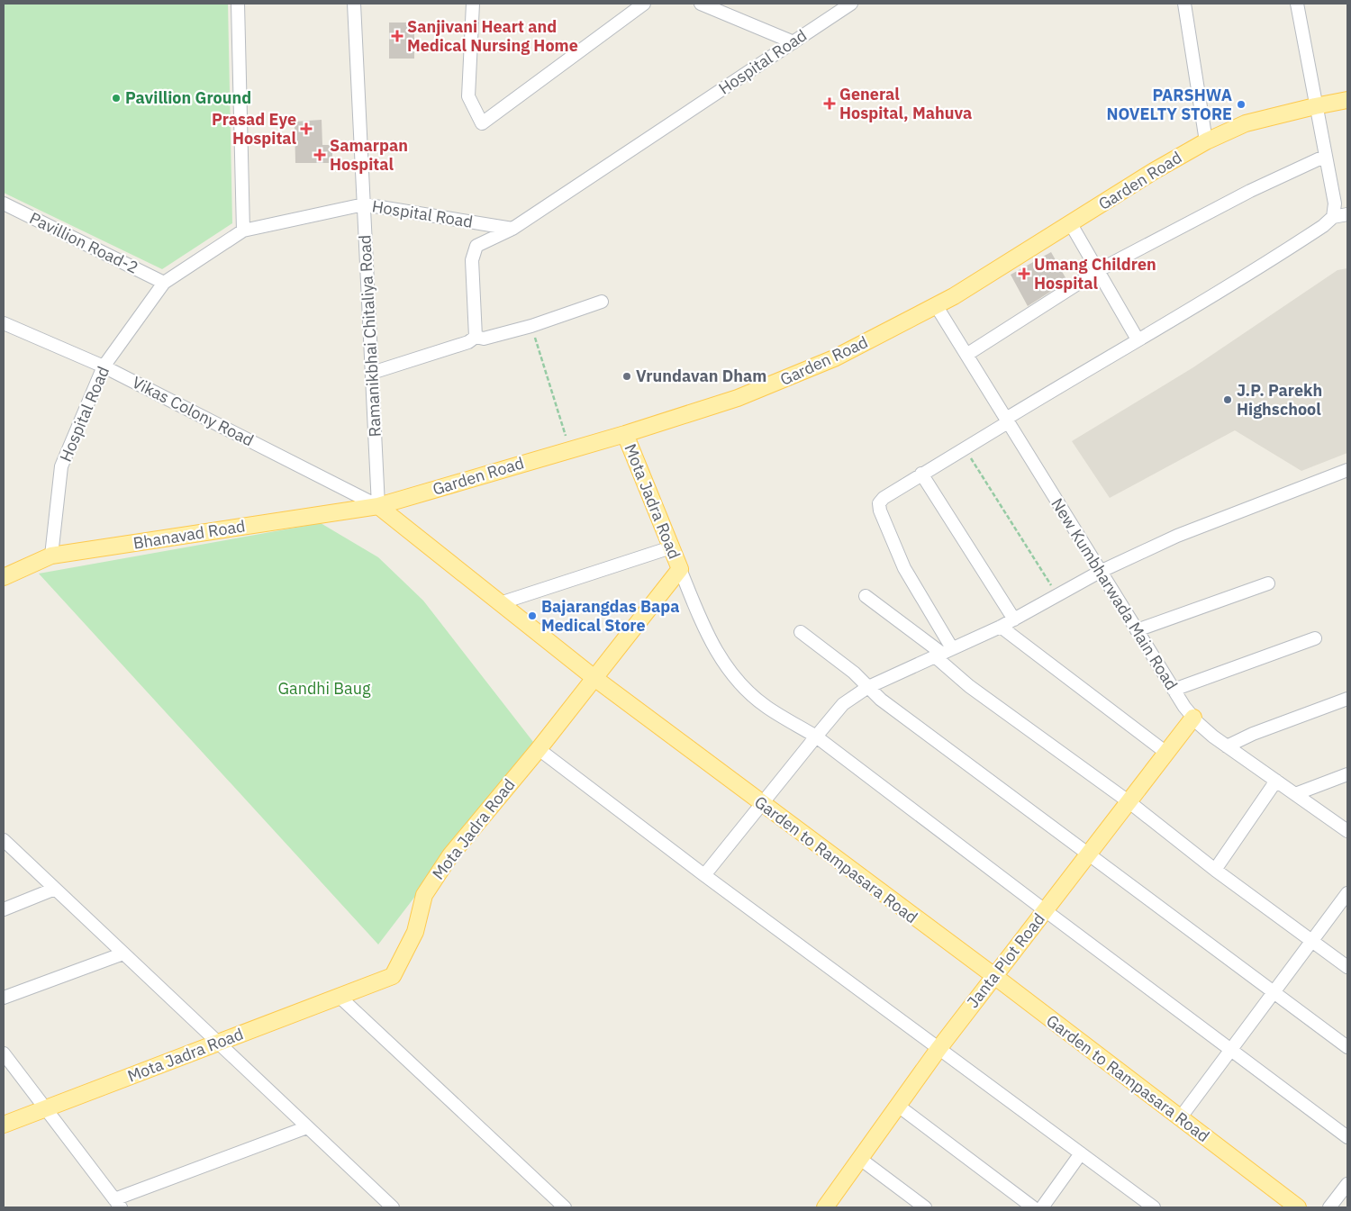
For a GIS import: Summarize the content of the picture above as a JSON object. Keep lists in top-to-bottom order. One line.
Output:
{"streets":{"main road":["Garden Road","Mota Jadra Road","Bhanavad Road","Garden to Rampasara Road","Janta Plot Road"],"street":["Hospital Road","Pavillion Road-2","Ramanikbhai Chitaliya Road","Vikas Colony Road","New Kumbharwada Main Road"]},"crossings":[["Hospital Road","Pavillion Road-2"],["Hospital Road","Ramanikbhai Chitaliya Road"],["Hospital Road","Vikas Colony Road"],["Hospital Road","Bhanavad Road"],["Garden Road","Ramanikbhai Chitaliya Road"],["Garden Road","Vikas Colony Road"],["Garden Road","Mota Jadra Road"],["Garden Road","Bhanavad Road"],["Garden Road","New Kumbharwada Main Road"],["Garden Road","Garden to Rampasara Road"],["Ramanikbhai Chitaliya Road","Vikas Colony Road"],["Ramanikbhai Chitaliya Road","Bhanavad Road"],["Ramanikbhai Chitaliya Road","Garden to Rampasara Road"],["Vikas Colony Road","Bhanavad Road"],["Vikas Colony Road","Garden to Rampasara Road"],["Mota Jadra Road","Garden to Rampasara Road"],["Bhanavad Road","Garden to Rampasara Road"],["New Kumbharwada Main Road","Janta Plot Road"],["Garden to Rampasara Road","Janta Plot Road"]],"parks":["Gandhi Baug"],"places":{"health":["Sanjivani Heart and Medical Nursing Home","General Hospital, Mahuva","Prasad Eye Hospital","Samarpan Hospital","Umang Children Hospital"],"other":["Pavillion Ground","PARSHWA NOVELTY STORE","Vrundavan Dham","J.P. Parekh Highschool","Bajarangdas Bapa Medical Store"]}}
